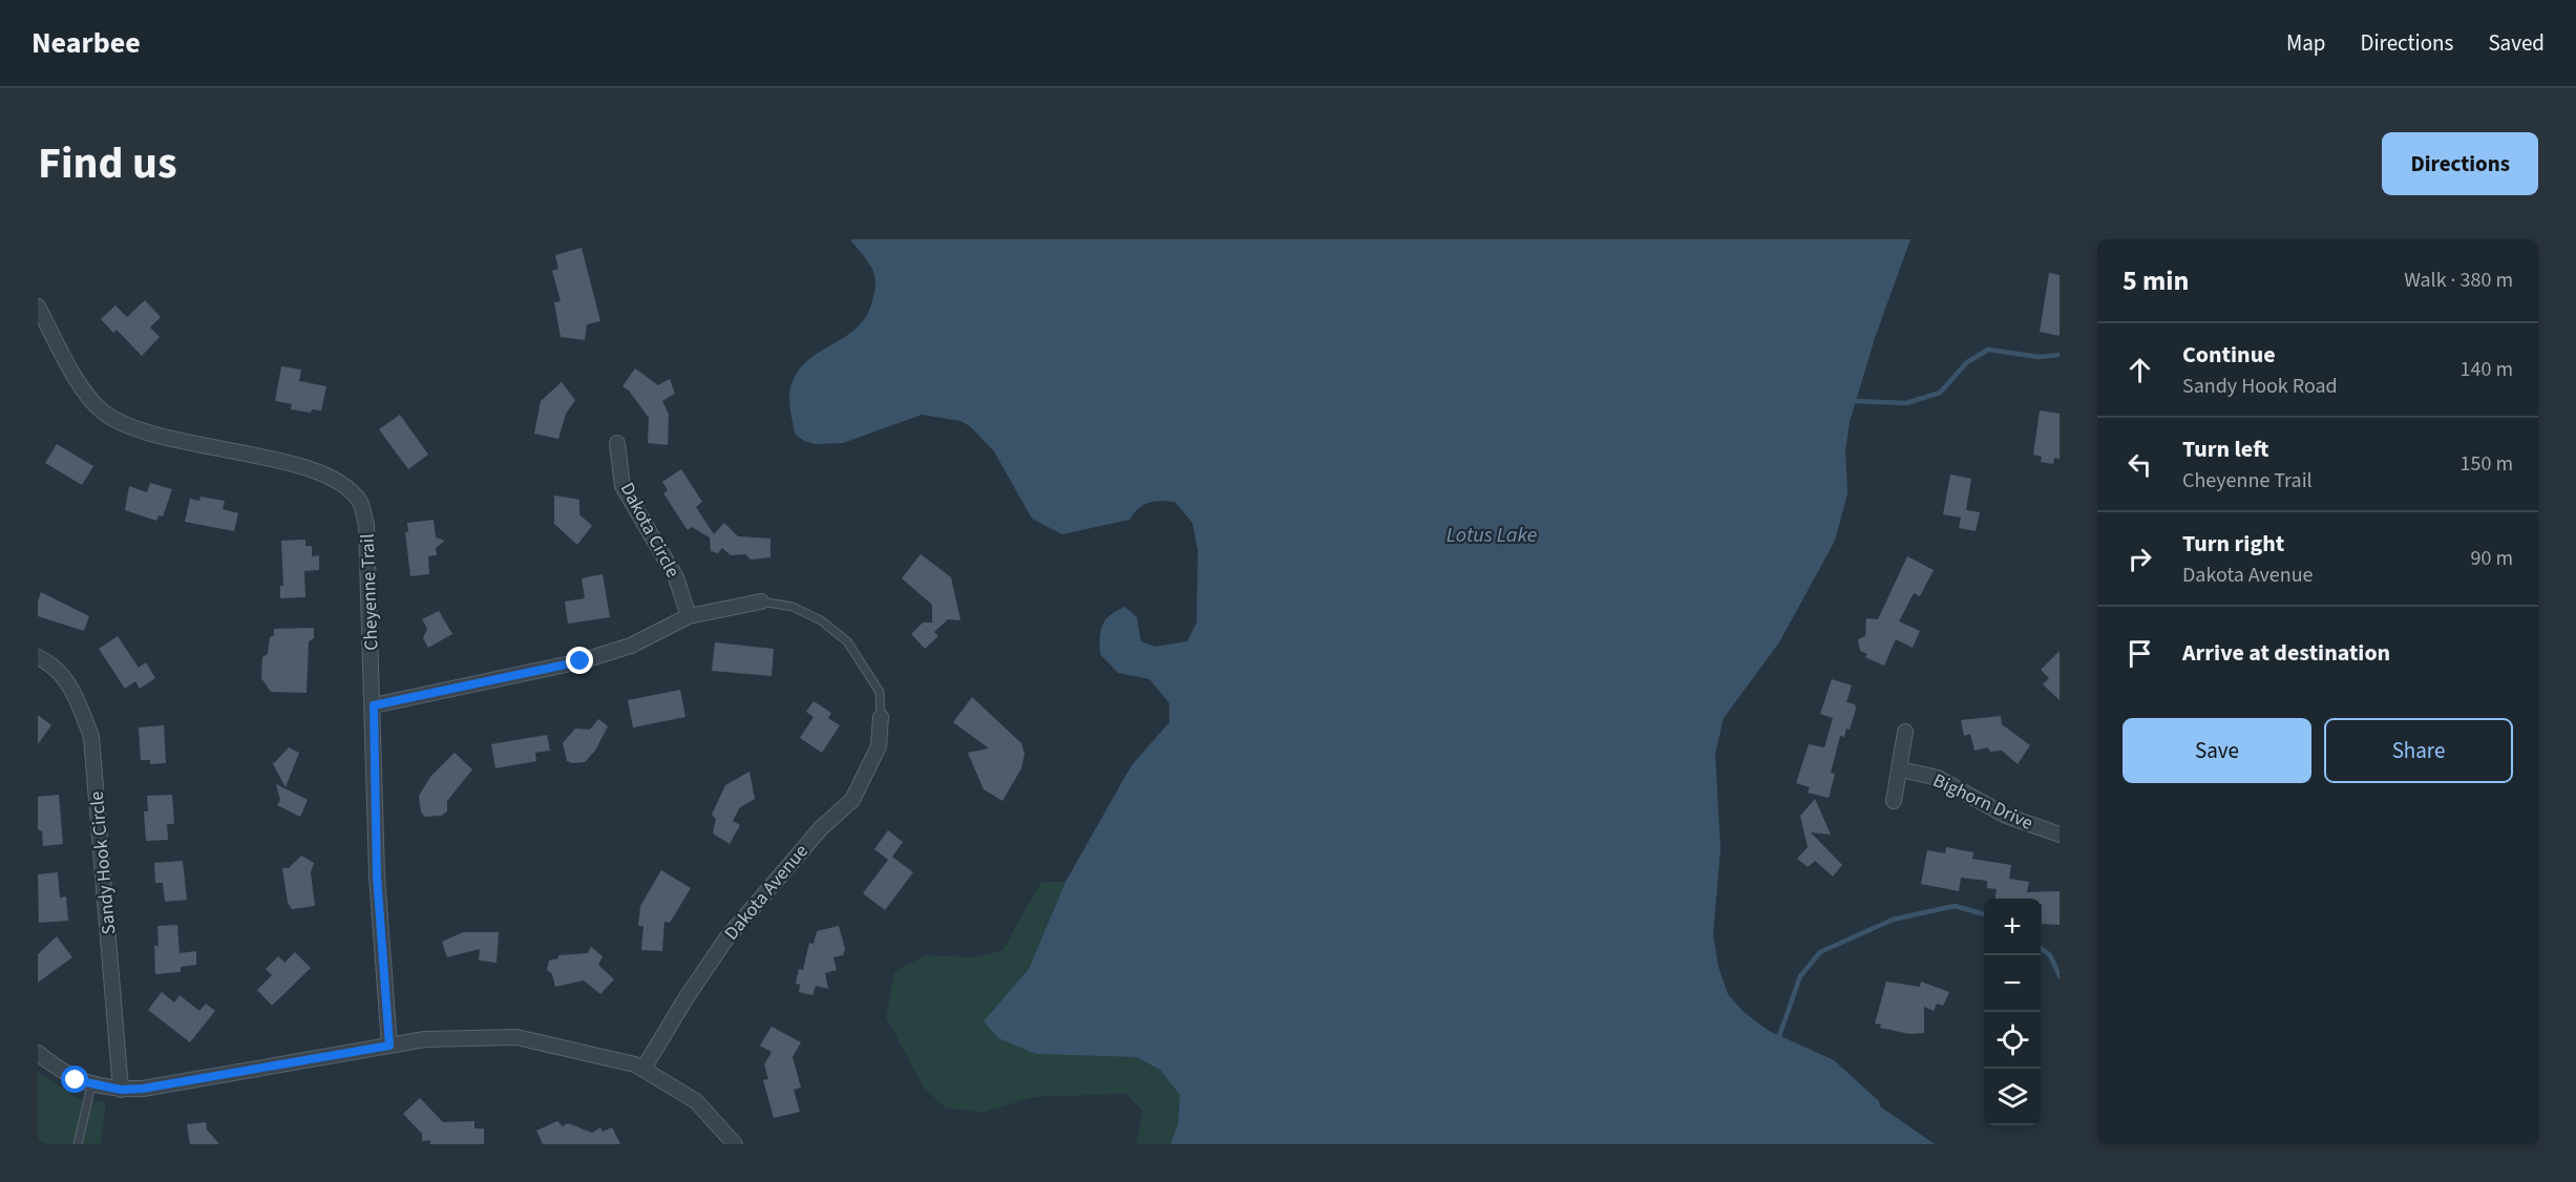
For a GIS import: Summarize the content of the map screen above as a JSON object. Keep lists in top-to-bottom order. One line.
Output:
{"streets":{"street":["Dakota Circle","Cheyenne Trail","Bighorn Drive","Sandy Hook Circle","Dakota Avenue"]},"water":["Lotus Lake"],"page":{"header":"Nearbee","nav":["Map","Directions","Saved"],"title":"Find us","buttons":["Directions",["Save","Share"]],"heading":["5 min","Walk · 380 m"],"list":[["Continue","Sandy Hook Road","140 m"],["Turn left","Cheyenne Trail","150 m"],["Turn right","Dakota Avenue","90 m"],"Arrive at destination"],"map_buttons":["+","−"]}}
